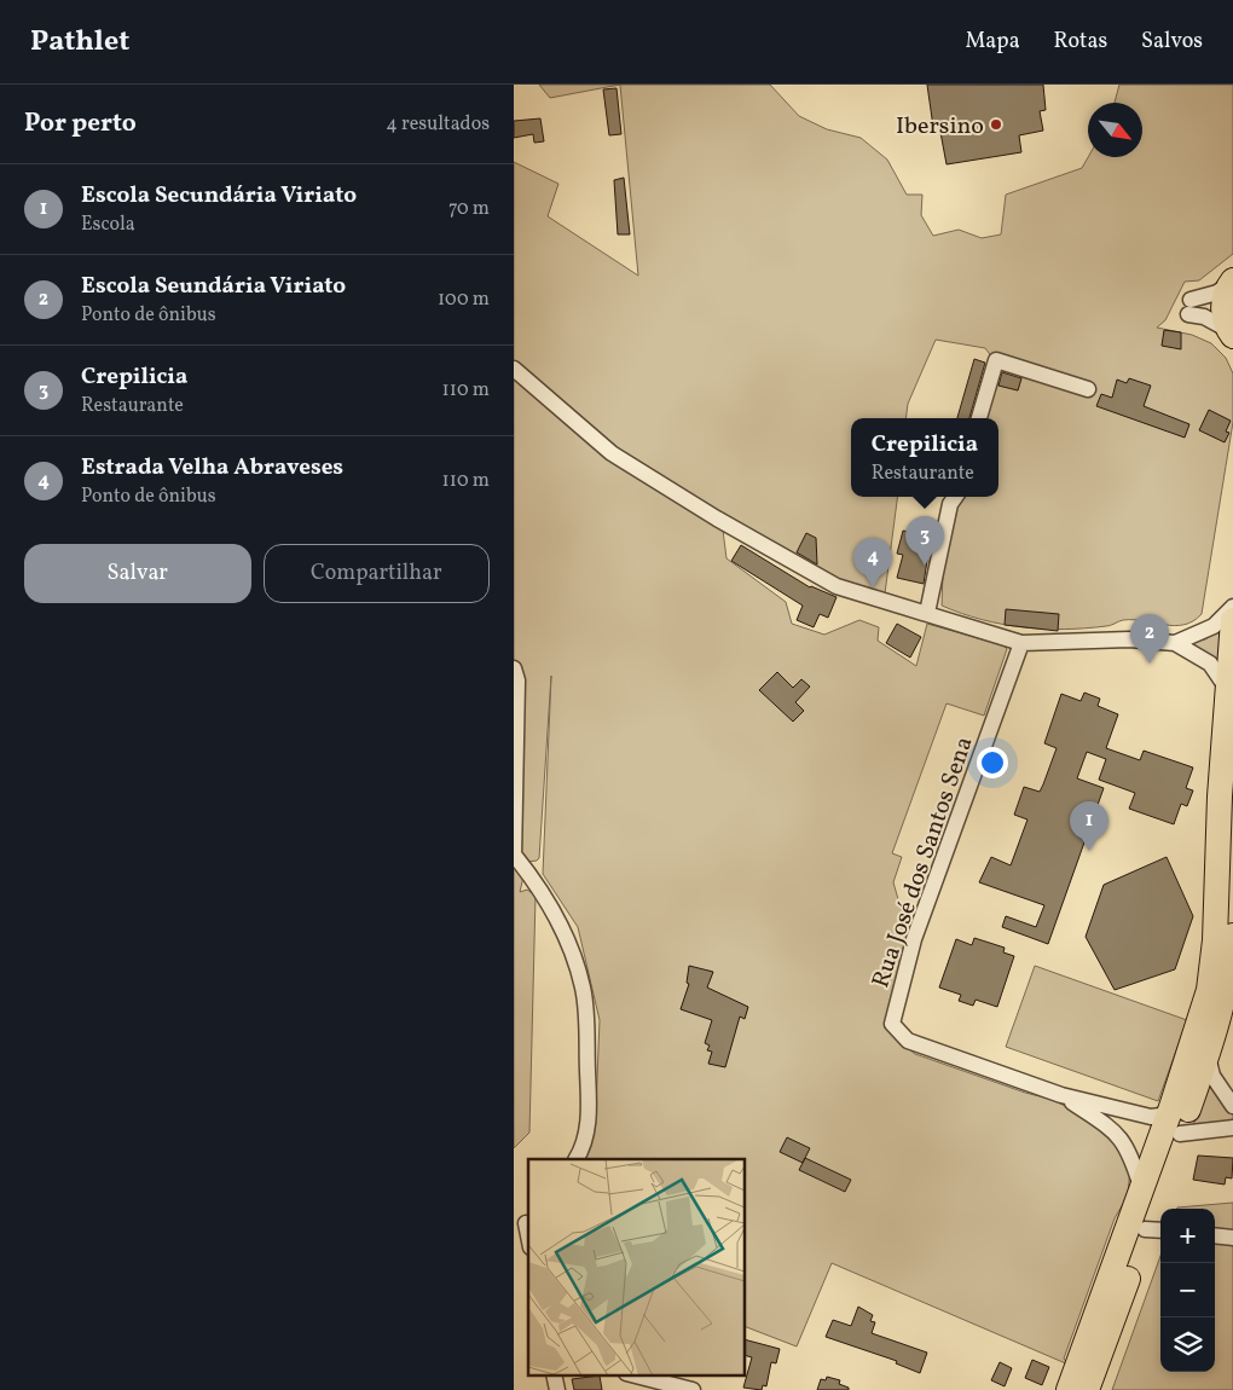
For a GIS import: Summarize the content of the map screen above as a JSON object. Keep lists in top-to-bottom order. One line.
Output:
{"streets":{"street":["Rua José dos Santos Sena"]},"places":["Ibersino"],"north":"bottom right","page":{"header":"Pathlet","nav":["Mapa","Rotas","Salvos"],"heading":["Por perto","4 resultados"],"list":[{"mark":"1","name":"Escola Secundária Viriato","note":"Escola","value":"70 m"},{"mark":"2","name":"Escola Seundária Viriato","note":"Ponto de ônibus","value":"100 m"},{"mark":"3","name":"Crepilicia","note":"Restaurante","value":"110 m"},{"mark":"4","name":"Estrada Velha Abraveses","note":"Ponto de ônibus","value":"110 m"}],"popup":["Crepilicia","Restaurante"],"pins":["3","4","2","1"],"buttons":["Salvar","Compartilhar"],"map_buttons":["+","−"]}}
